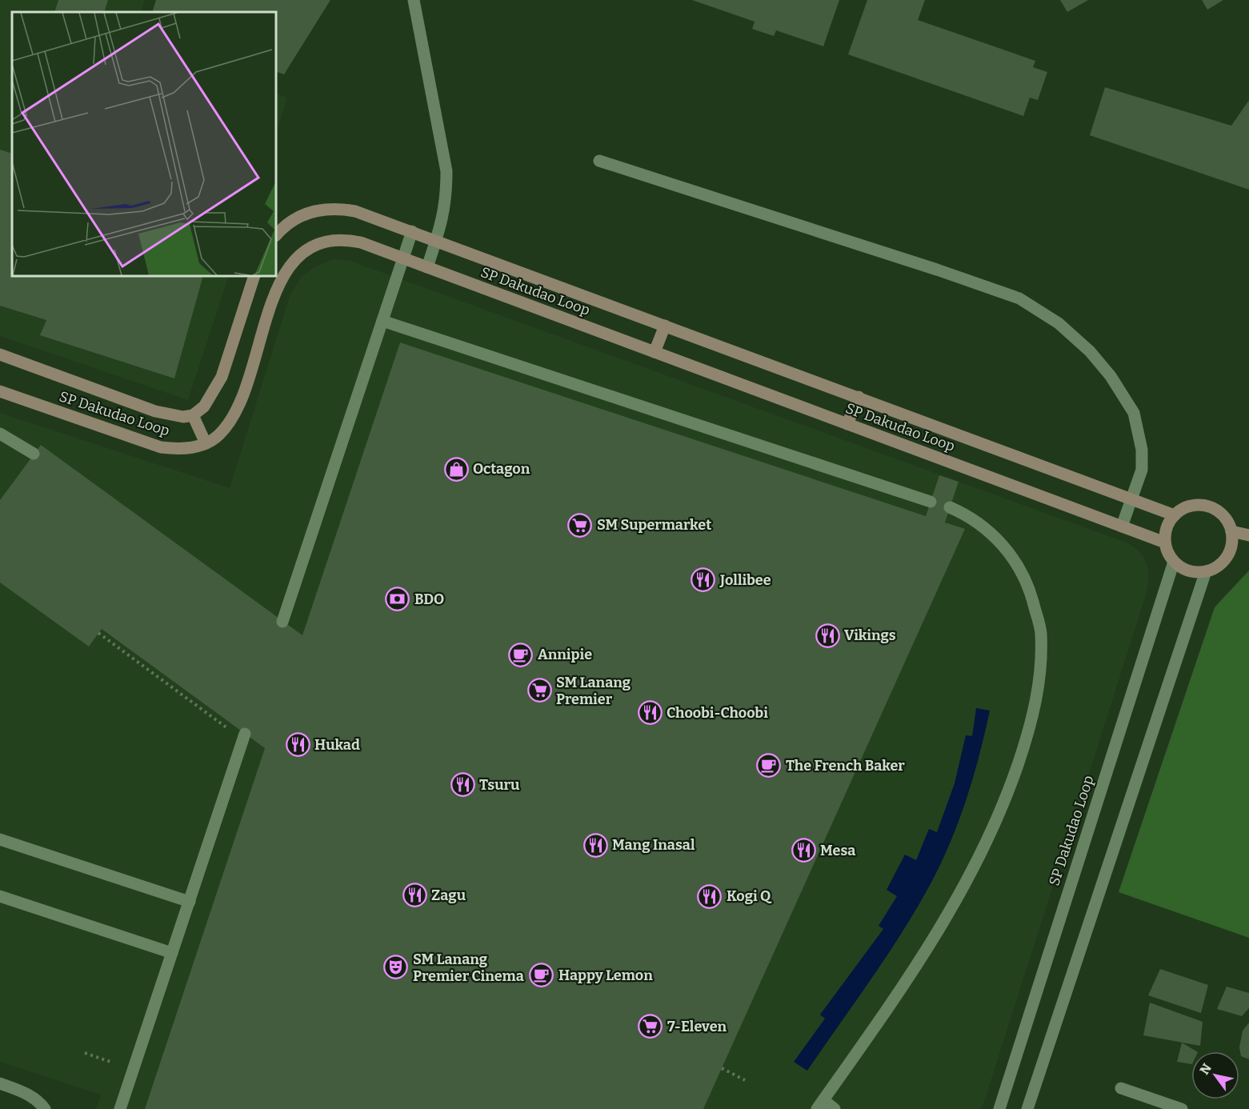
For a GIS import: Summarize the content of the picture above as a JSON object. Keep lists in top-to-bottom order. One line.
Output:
{"streets":{"street":["SP Dakudao Loop"]},"places":{"shop":["Octagon"],"supermarket":["SM Supermarket","SM Lanang Premier","7-Eleven"],"restaurant":["Jollibee","Vikings","Choobi-Choobi","Hukad","Tsuru","Mang Inasal","Mesa","Zagu","Kogi Q"],"bank":["BDO"],"cafe":["Annipie","The French Baker","Happy Lemon"],"theatre":["SM Lanang Premier Cinema"]},"north":"top left"}
